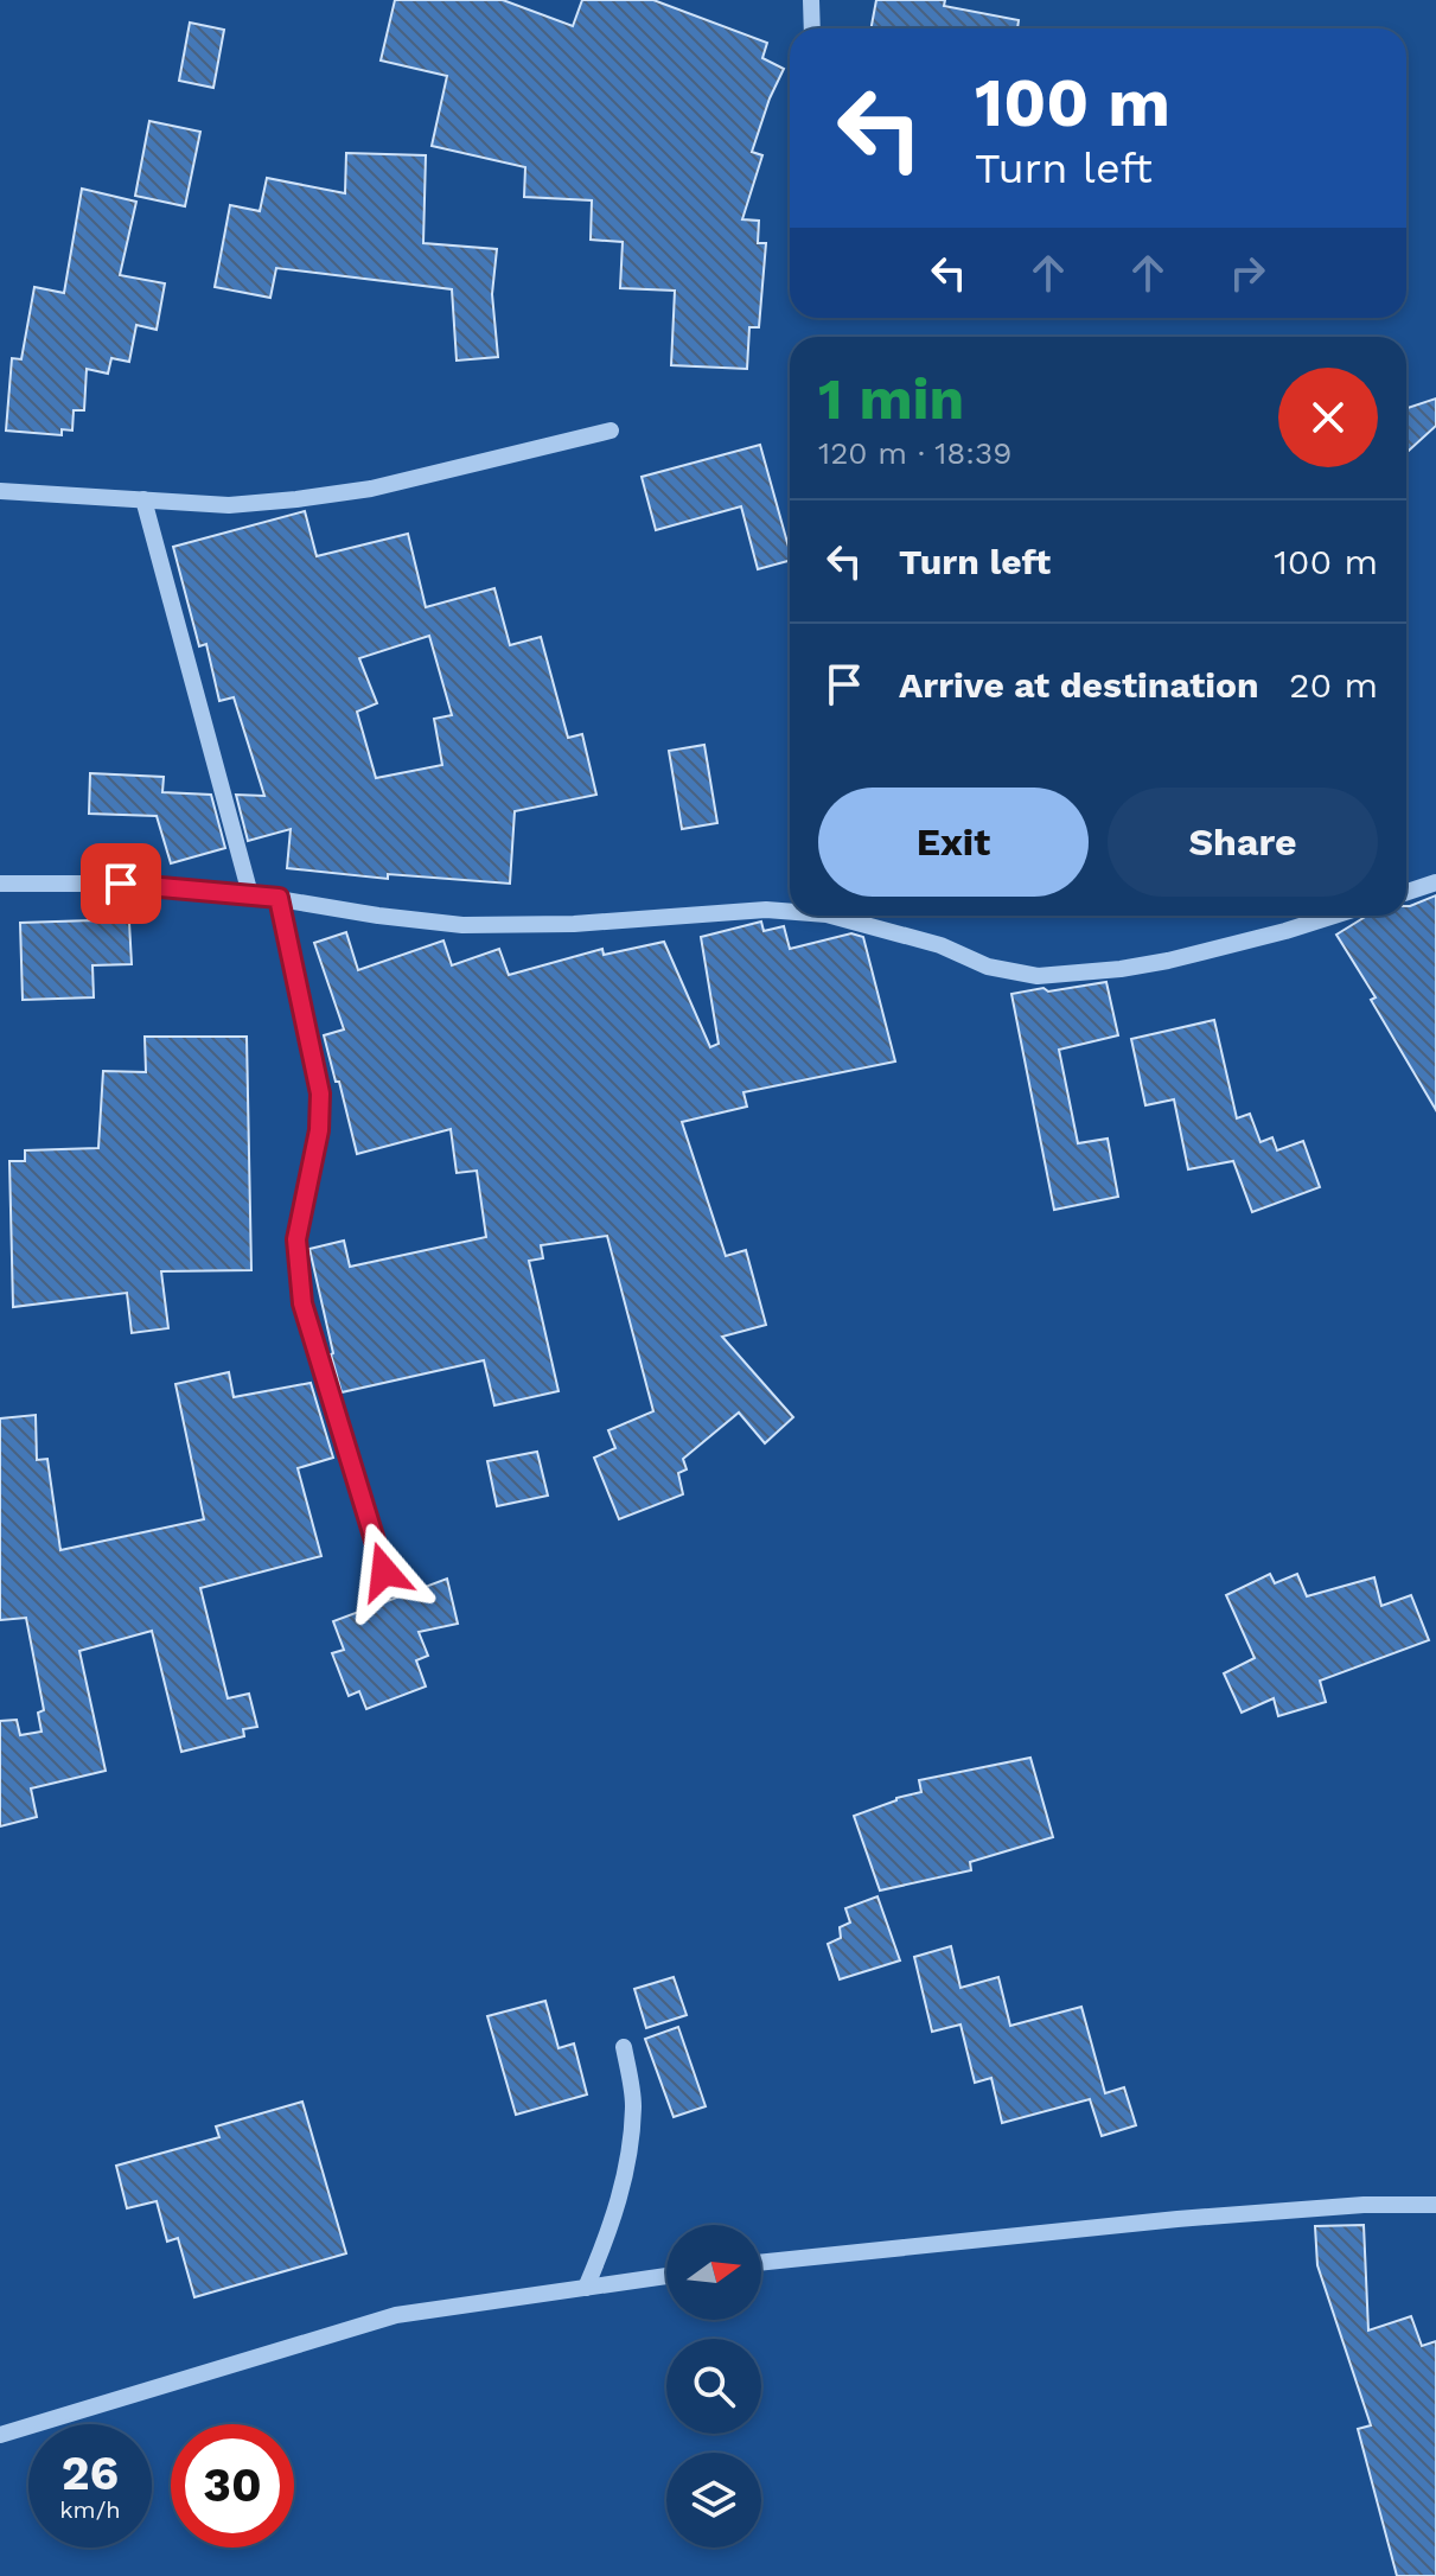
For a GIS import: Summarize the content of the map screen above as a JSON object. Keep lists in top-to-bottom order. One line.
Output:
{"north":"right","page":{"turn":["100 m","Turn left"],"heading":["1 min","120 m · 18:39"],"list":[{"name":"Turn left","value":"100 m"},{"name":"Arrive at destination","value":"20 m"}],"buttons":["Exit","Share"],"speed":"26 km/h","limit":"30"}}
